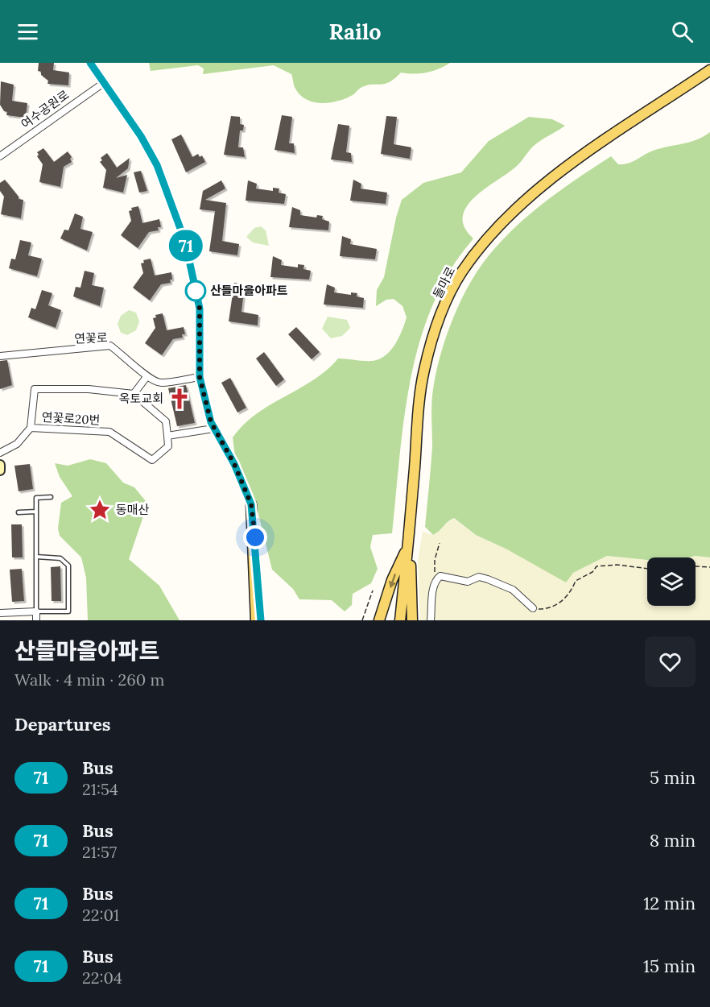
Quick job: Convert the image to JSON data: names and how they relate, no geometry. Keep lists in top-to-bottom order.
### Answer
{
  "streets": {
    "main road": ["돌마로"],
    "street": ["여수공원로", "연꽃로", "연꽃로20번"]
  },
  "places": {
    "other": ["산들마을아파트"],
    "church": ["옥토교회"],
    "place": ["동매산"]
  },
  "lines": ["bus line 71"],
  "page": {
    "header": "Railo",
    "on_map": "71",
    "heading": [
      ["산들마을아파트", "Walk · 4 min · 260 m"],
      "Departures"
    ],
    "list": [
      {
        "mark": "71",
        "name": "Bus",
        "note": "21:54",
        "value": "5 min"
      },
      {
        "mark": "71",
        "name": "Bus",
        "note": "21:57",
        "value": "8 min"
      },
      {
        "mark": "71",
        "name": "Bus",
        "note": "22:01",
        "value": "12 min"
      },
      {
        "mark": "71",
        "name": "Bus",
        "note": "22:04",
        "value": "15 min"
      }
    ]
  }
}
